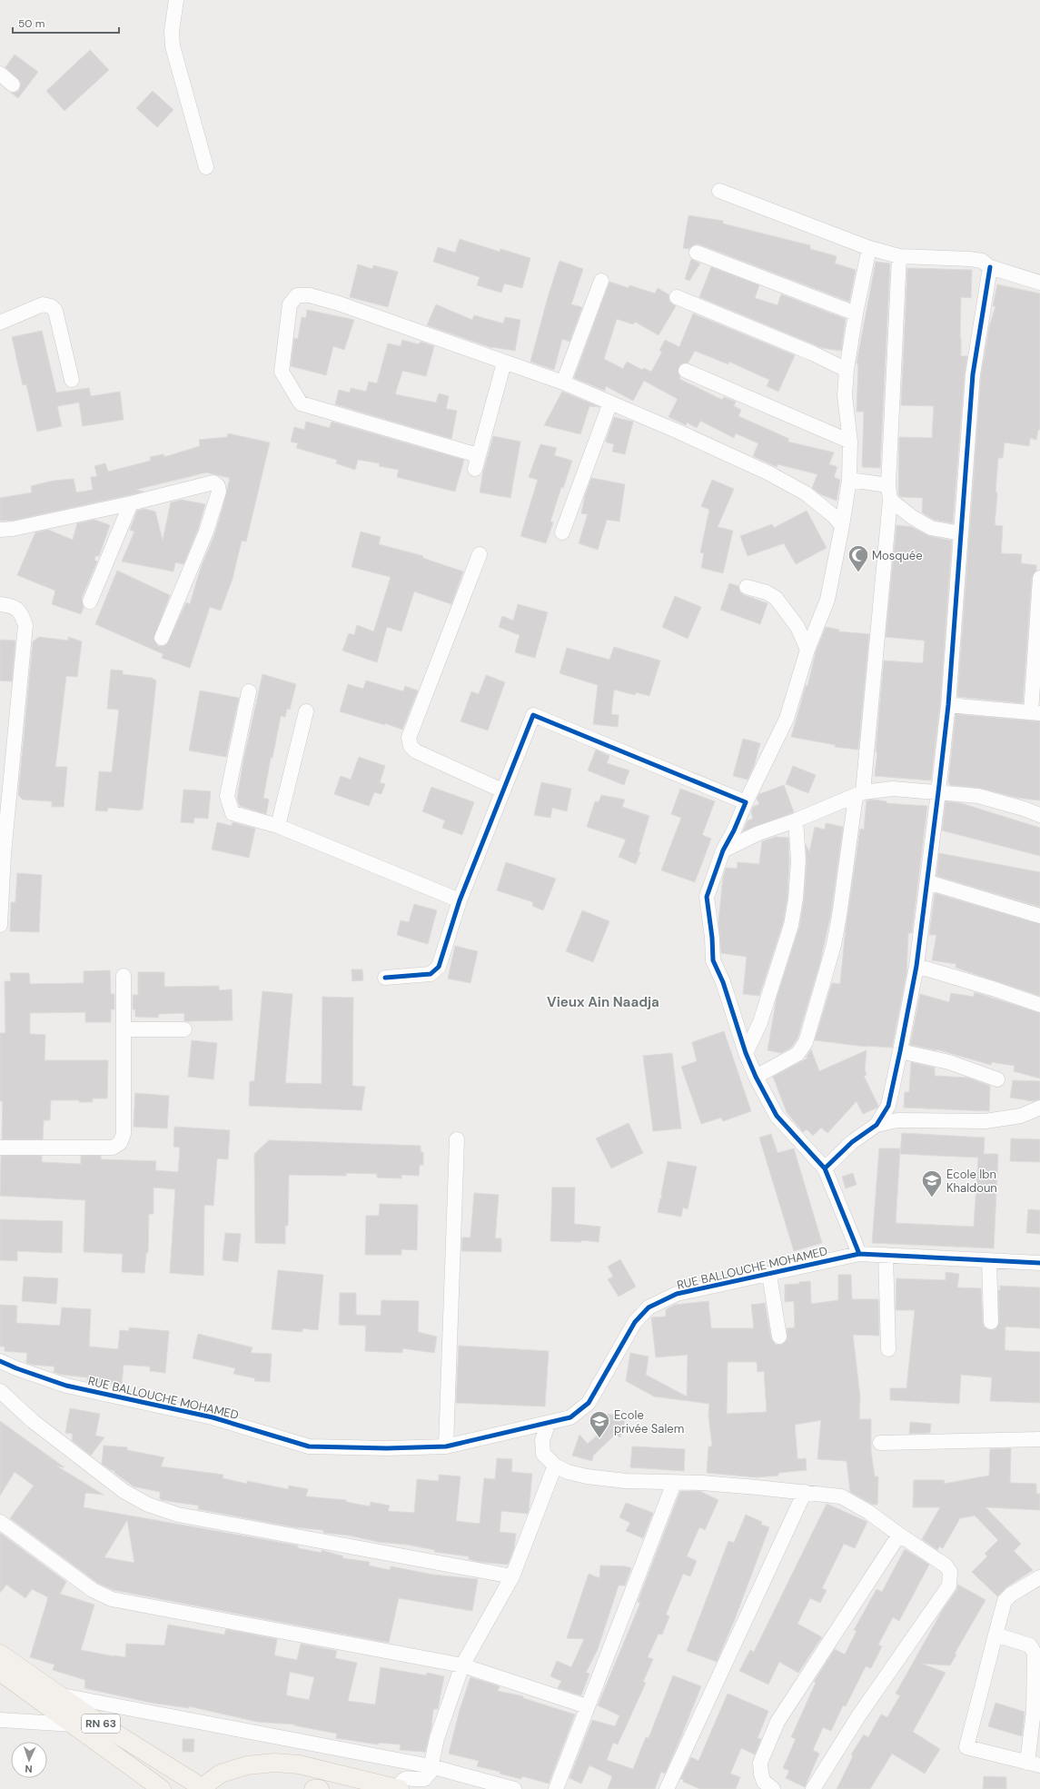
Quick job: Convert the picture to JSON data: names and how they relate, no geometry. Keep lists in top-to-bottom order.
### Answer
{
  "streets": {
    "main road": ["RN 63"],
    "street": ["RUE BALLOUCHE MOHAMED"]
  },
  "districts": ["Vieux Ain Naadja"],
  "places": {
    "mosque": ["Mosquée"],
    "school or university": ["Ecole Ibn Khaldoun", "Ecole privée Salem"]
  },
  "scale_bar": "50 m",
  "north": "bottom"
}
